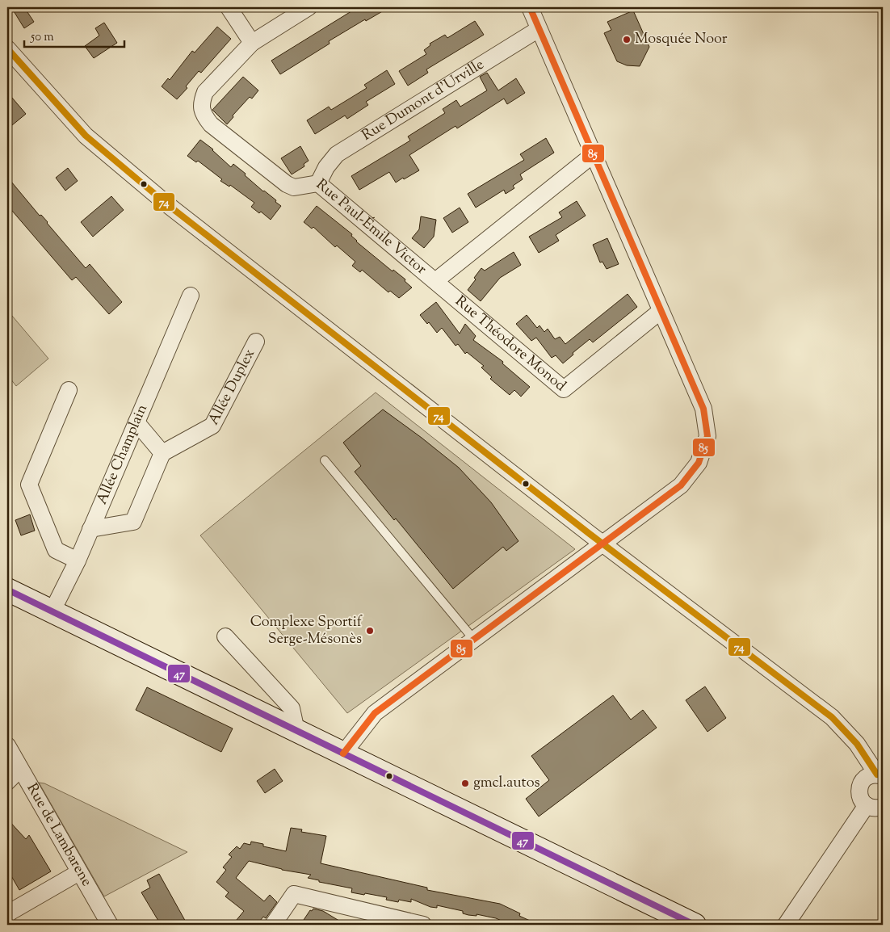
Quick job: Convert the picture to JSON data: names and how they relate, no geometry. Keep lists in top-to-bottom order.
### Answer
{
  "streets": {
    "street": [
      "Rue Dumont d'Urville",
      "Rue Paul-Émile Victor",
      "Rue Théodore Monod",
      "Allée Duplex",
      "Allée Champlain",
      "Rue de Lambarene"
    ]
  },
  "crossings": [
    ["Rue Dumont d'Urville", "Rue Paul-Émile Victor"],
    ["Rue Paul-Émile Victor", "Rue Théodore Monod"]
  ],
  "places": ["Mosquée Noor", "Complexe Sportif Serge-Mésonès", "gmcl.autos"],
  "lines": ["transit line 85", "transit line 74", "transit line 47"],
  "scale_bar": "50 m"
}
